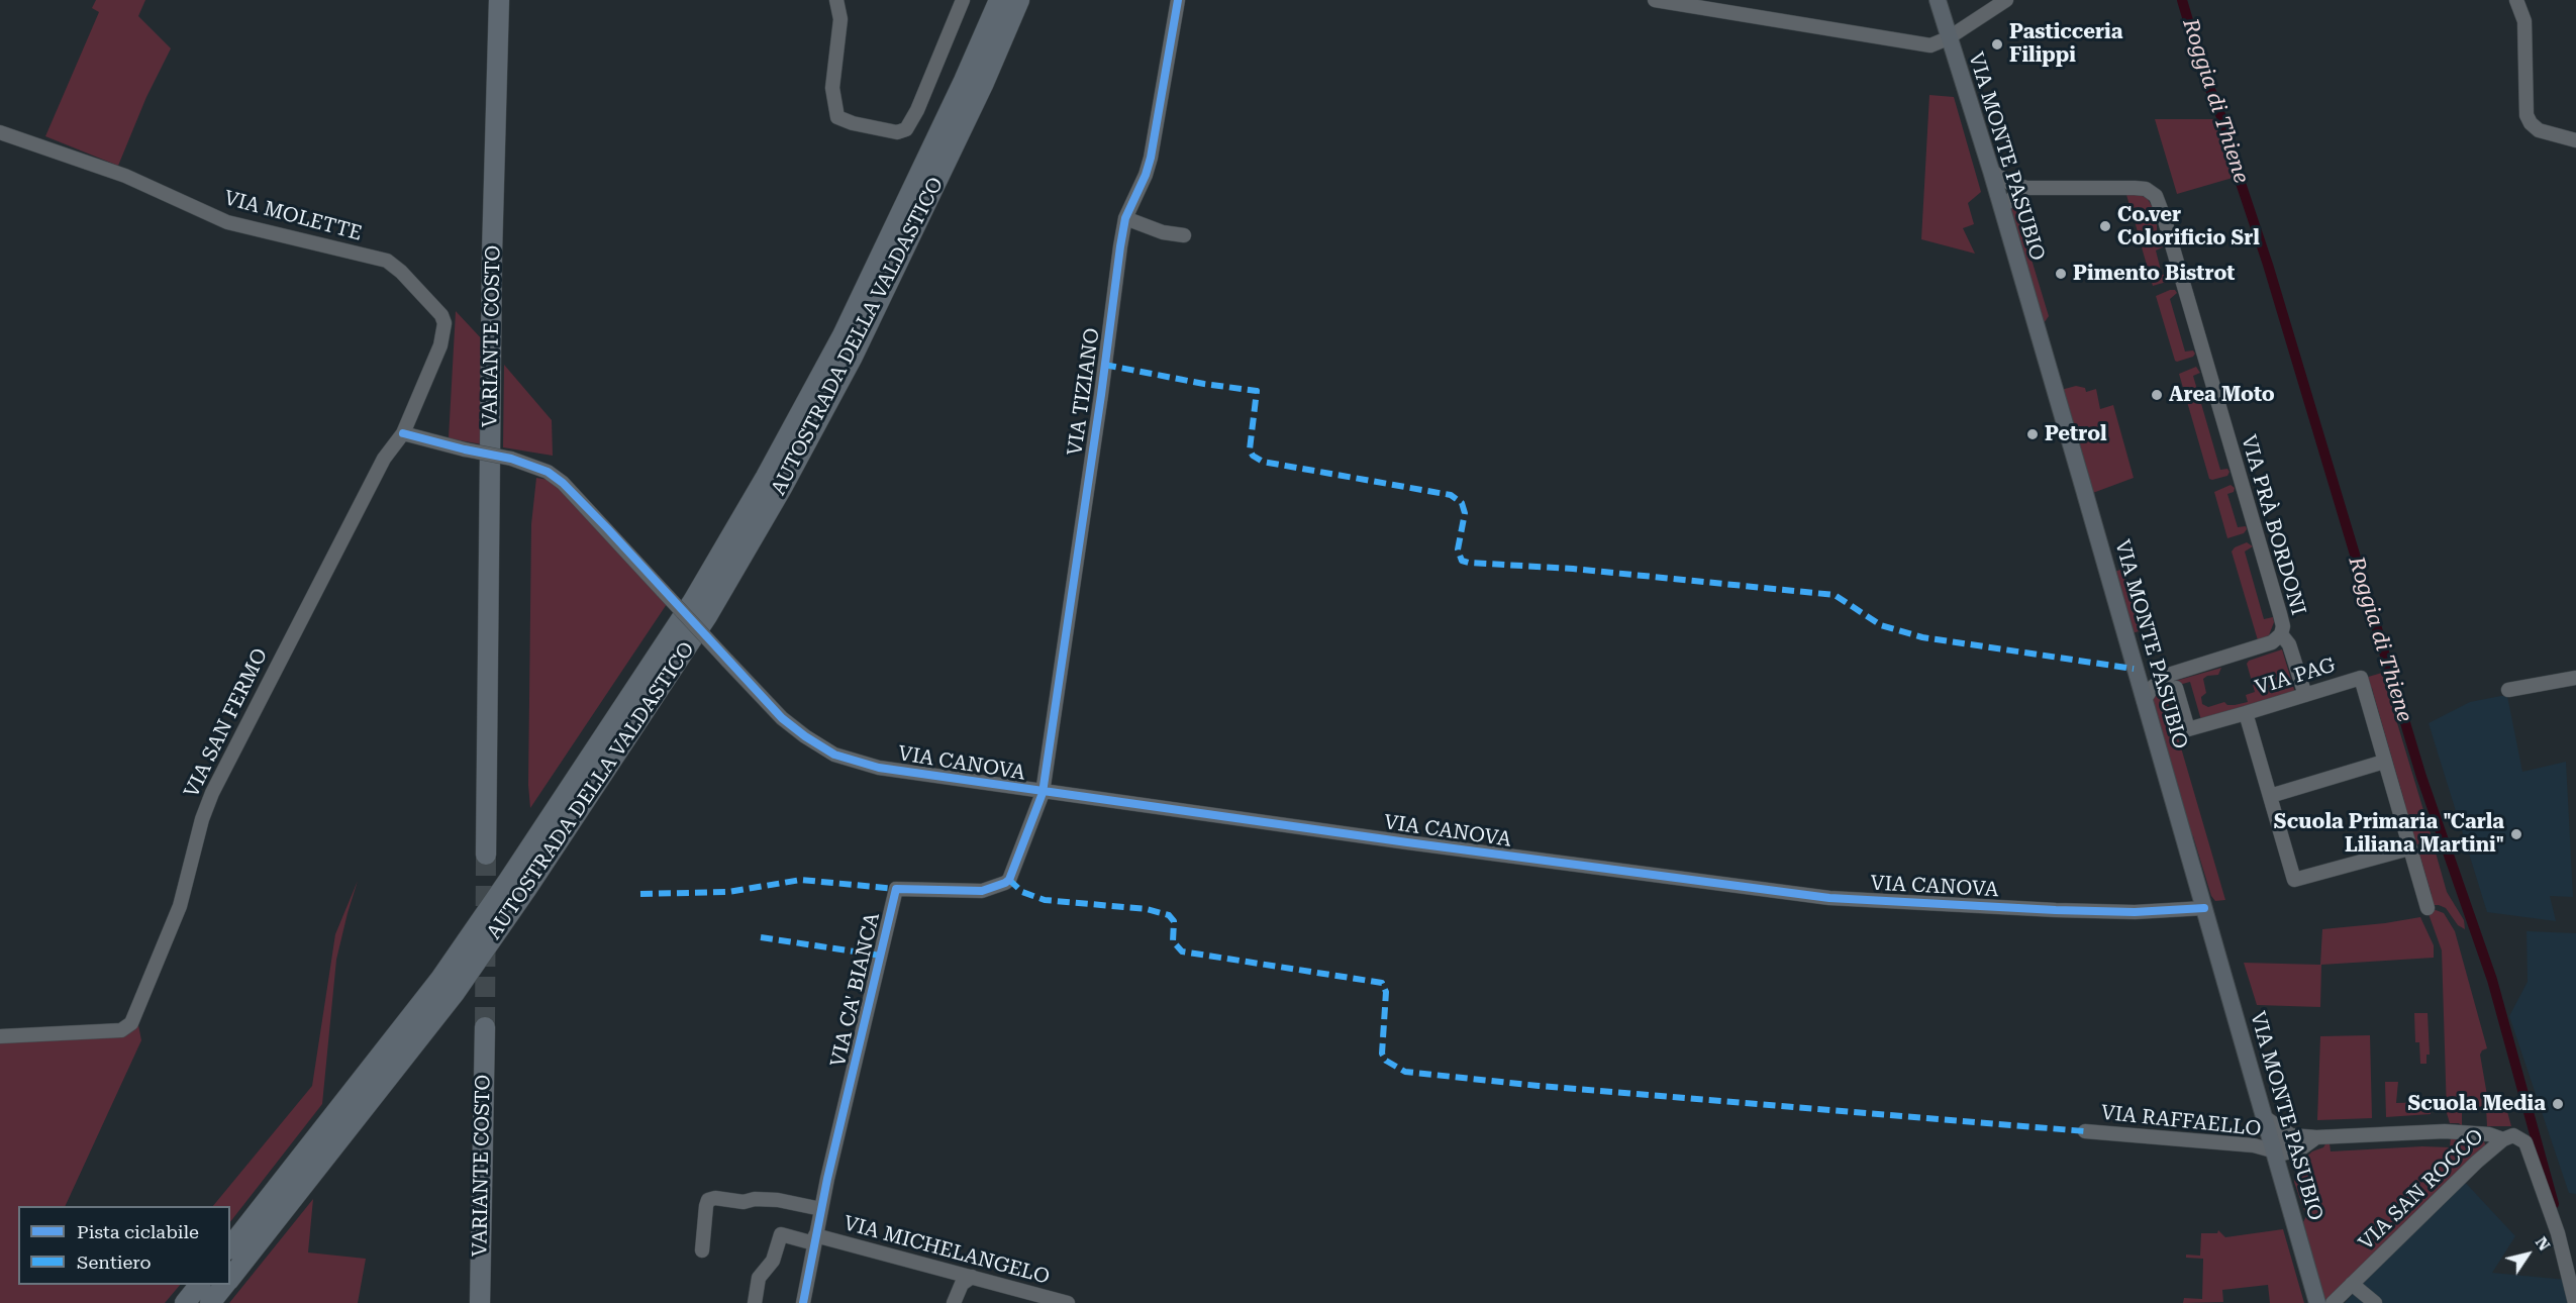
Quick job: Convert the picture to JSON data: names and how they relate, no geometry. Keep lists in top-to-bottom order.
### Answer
{
  "streets": {
    "highway": ["VARIANTE COSTO", "AUTOSTRADA DELLA VALDASTICO"],
    "main road": ["VIA MONTE PASUBIO"],
    "street": [
      "VIA MOLETTE",
      "VIA TIZIANO",
      "VIA PRÀ BORDONI",
      "VIA PAG",
      "VIA SAN FERMO",
      "VIA CANOVA",
      "VIA CA' BIANCA",
      "VIA RAFFAELLO",
      "VIA SAN ROCCO",
      "VIA MICHELANGELO"
    ]
  },
  "crossings": [
    ["VIA MONTE PASUBIO", "VIA PRÀ BORDONI"],
    ["VIA MONTE PASUBIO", "VIA CANOVA"],
    ["VIA MONTE PASUBIO", "VIA RAFFAELLO"],
    ["VIA MOLETTE", "VIA SAN FERMO"],
    ["VIA MOLETTE", "VIA CANOVA"],
    ["VIA TIZIANO", "VIA CANOVA"],
    ["VIA TIZIANO", "VIA CA' BIANCA"],
    ["VIA PRÀ BORDONI", "VIA PAG"],
    ["VIA SAN FERMO", "VIA CANOVA"],
    ["VIA CANOVA", "VIA CA' BIANCA"],
    ["VIA CA' BIANCA", "VIA MICHELANGELO"]
  ],
  "water": ["Roggia di Thiene"],
  "places": [
    "Pasticceria Filippi",
    "Co.ver Colorificio Srl",
    "Pimento Bistrot",
    "Area Moto",
    "Petrol",
    "Scuola Primaria \"Carla Liliana Martini\"",
    "Scuola Media"
  ],
  "legend": ["Pista ciclabile", "Sentiero"],
  "north": "top right"
}
